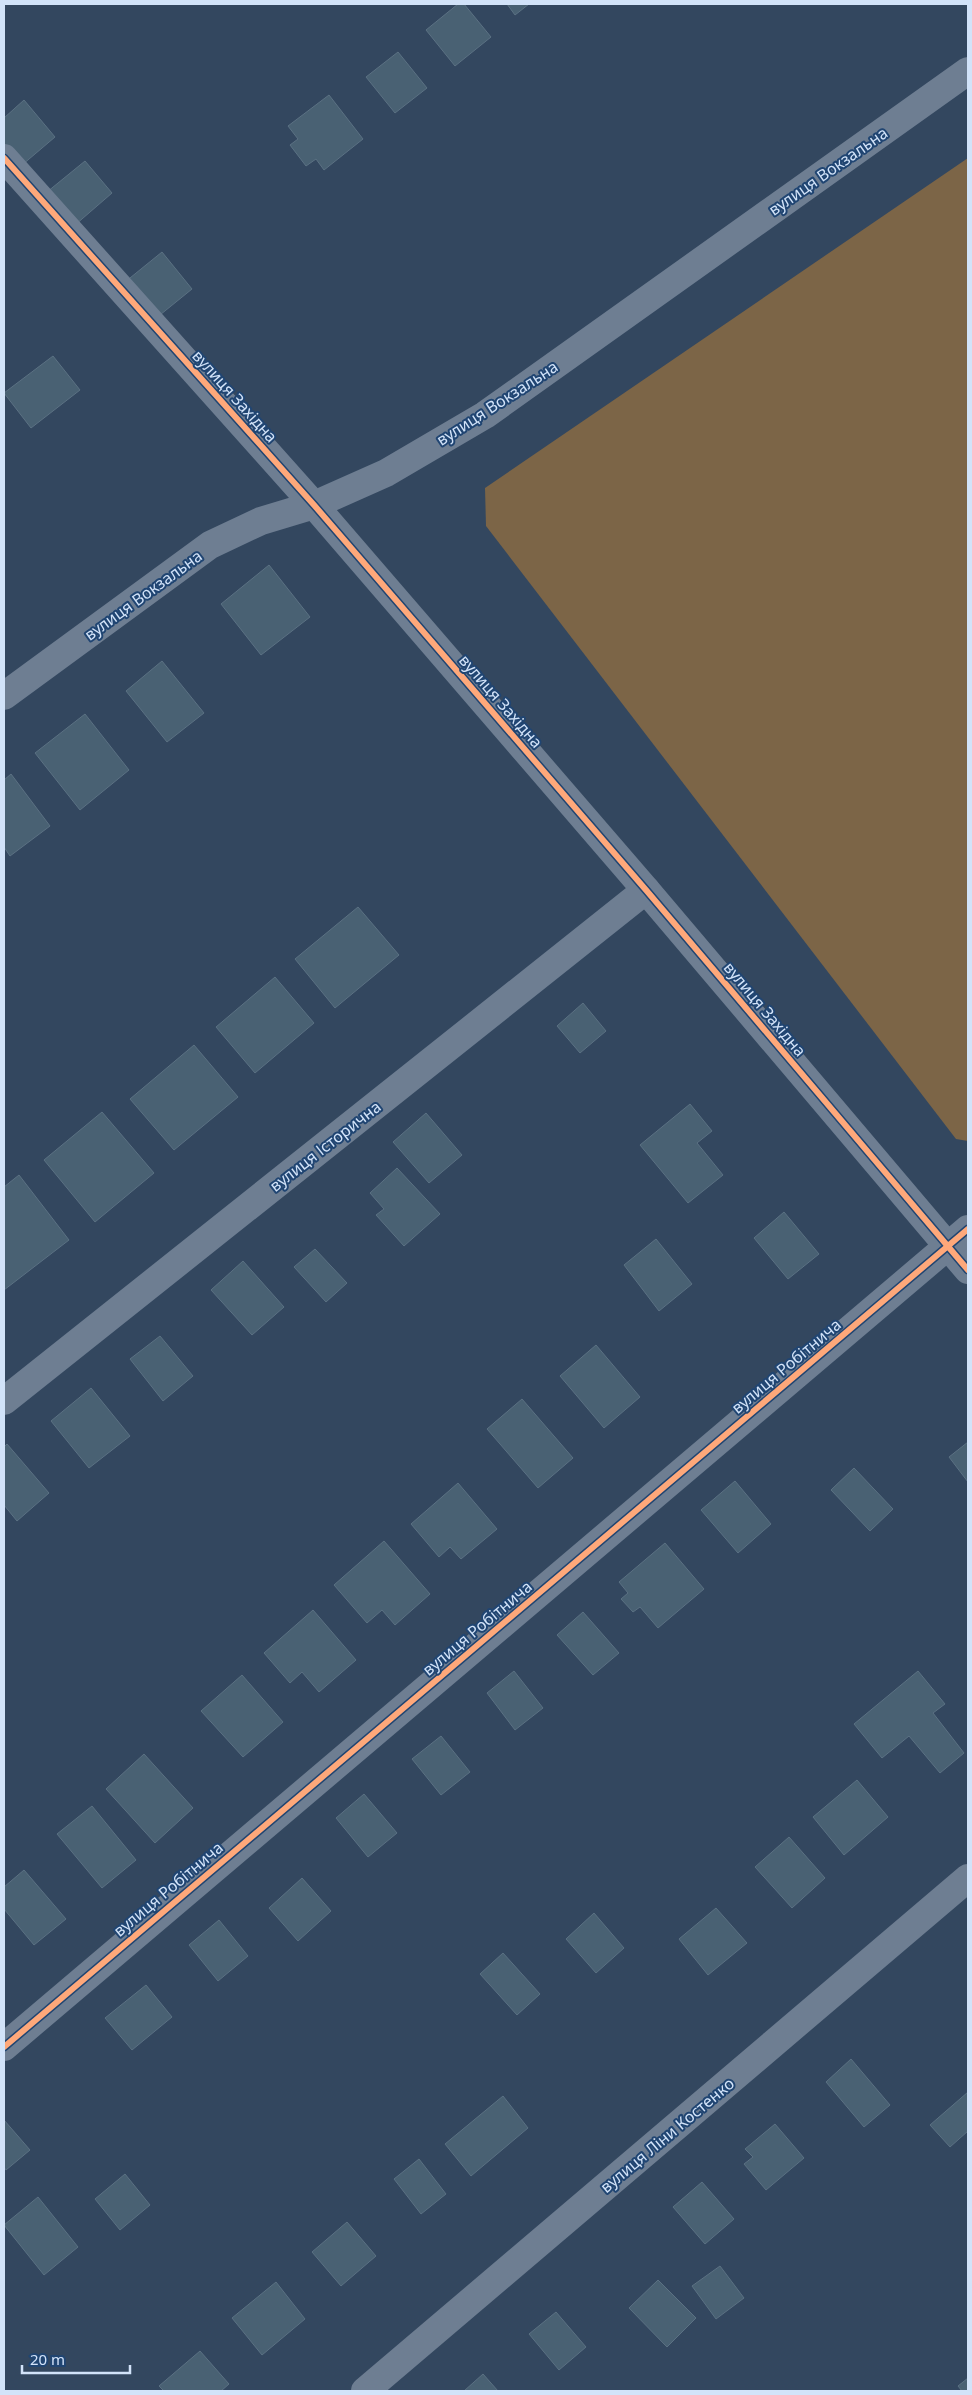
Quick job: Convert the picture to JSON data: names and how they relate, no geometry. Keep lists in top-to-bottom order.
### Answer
{
  "streets": {
    "street": [
      "вулиця Вокзальна",
      "вулиця Західна",
      "вулиця Історична",
      "вулиця Робітнича",
      "вулиця Ліни Костенко"
    ]
  },
  "crossings": [
    ["вулиця Вокзальна", "вулиця Західна"],
    ["вулиця Західна", "вулиця Історична"],
    ["вулиця Західна", "вулиця Робітнича"]
  ],
  "scale_bar": "20 m"
}
